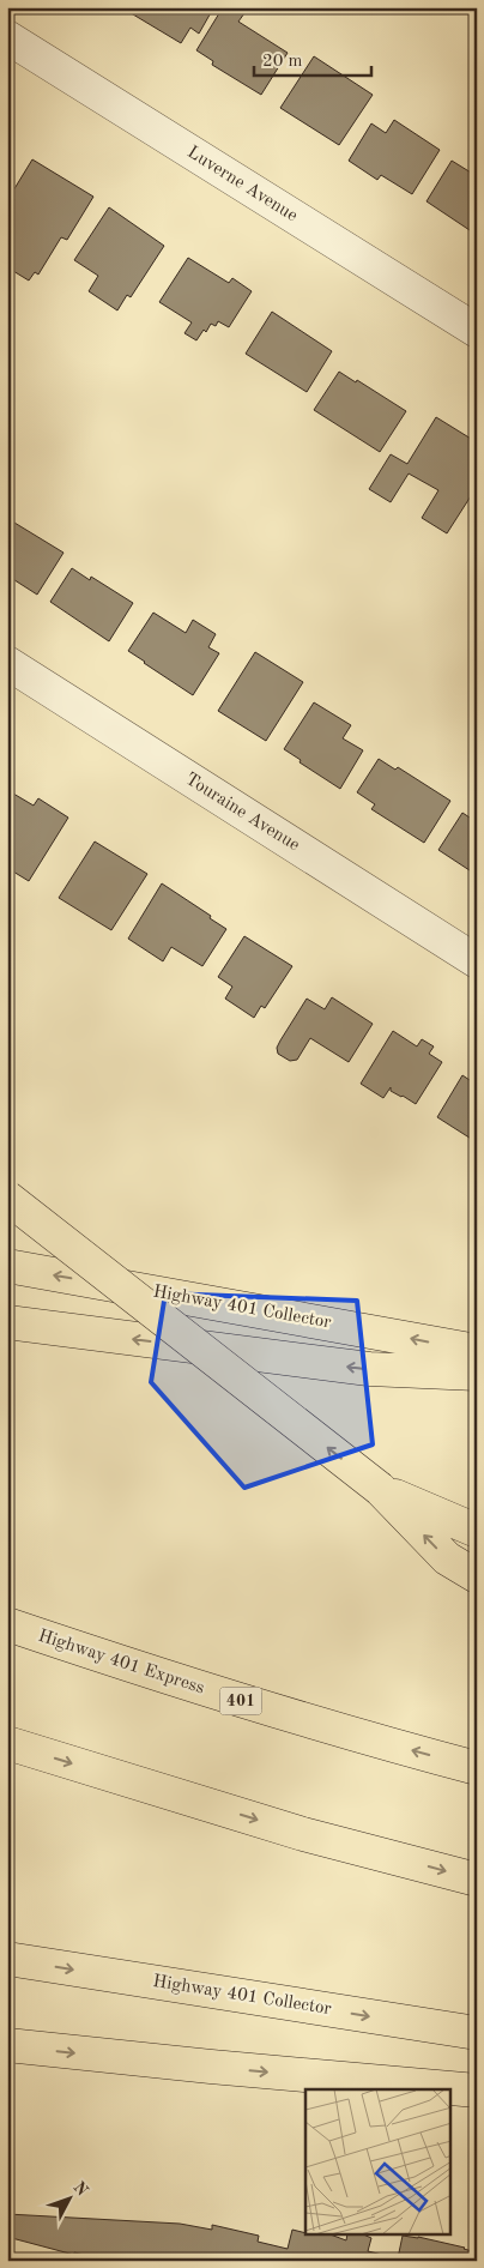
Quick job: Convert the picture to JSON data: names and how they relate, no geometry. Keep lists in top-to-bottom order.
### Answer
{
  "streets": {
    "highway": ["Highway 401 Collector", "Highway 401 Express", "401"],
    "street": ["Luverne Avenue", "Touraine Avenue"]
  },
  "scale_bar": "20 m",
  "north": "top right"
}
